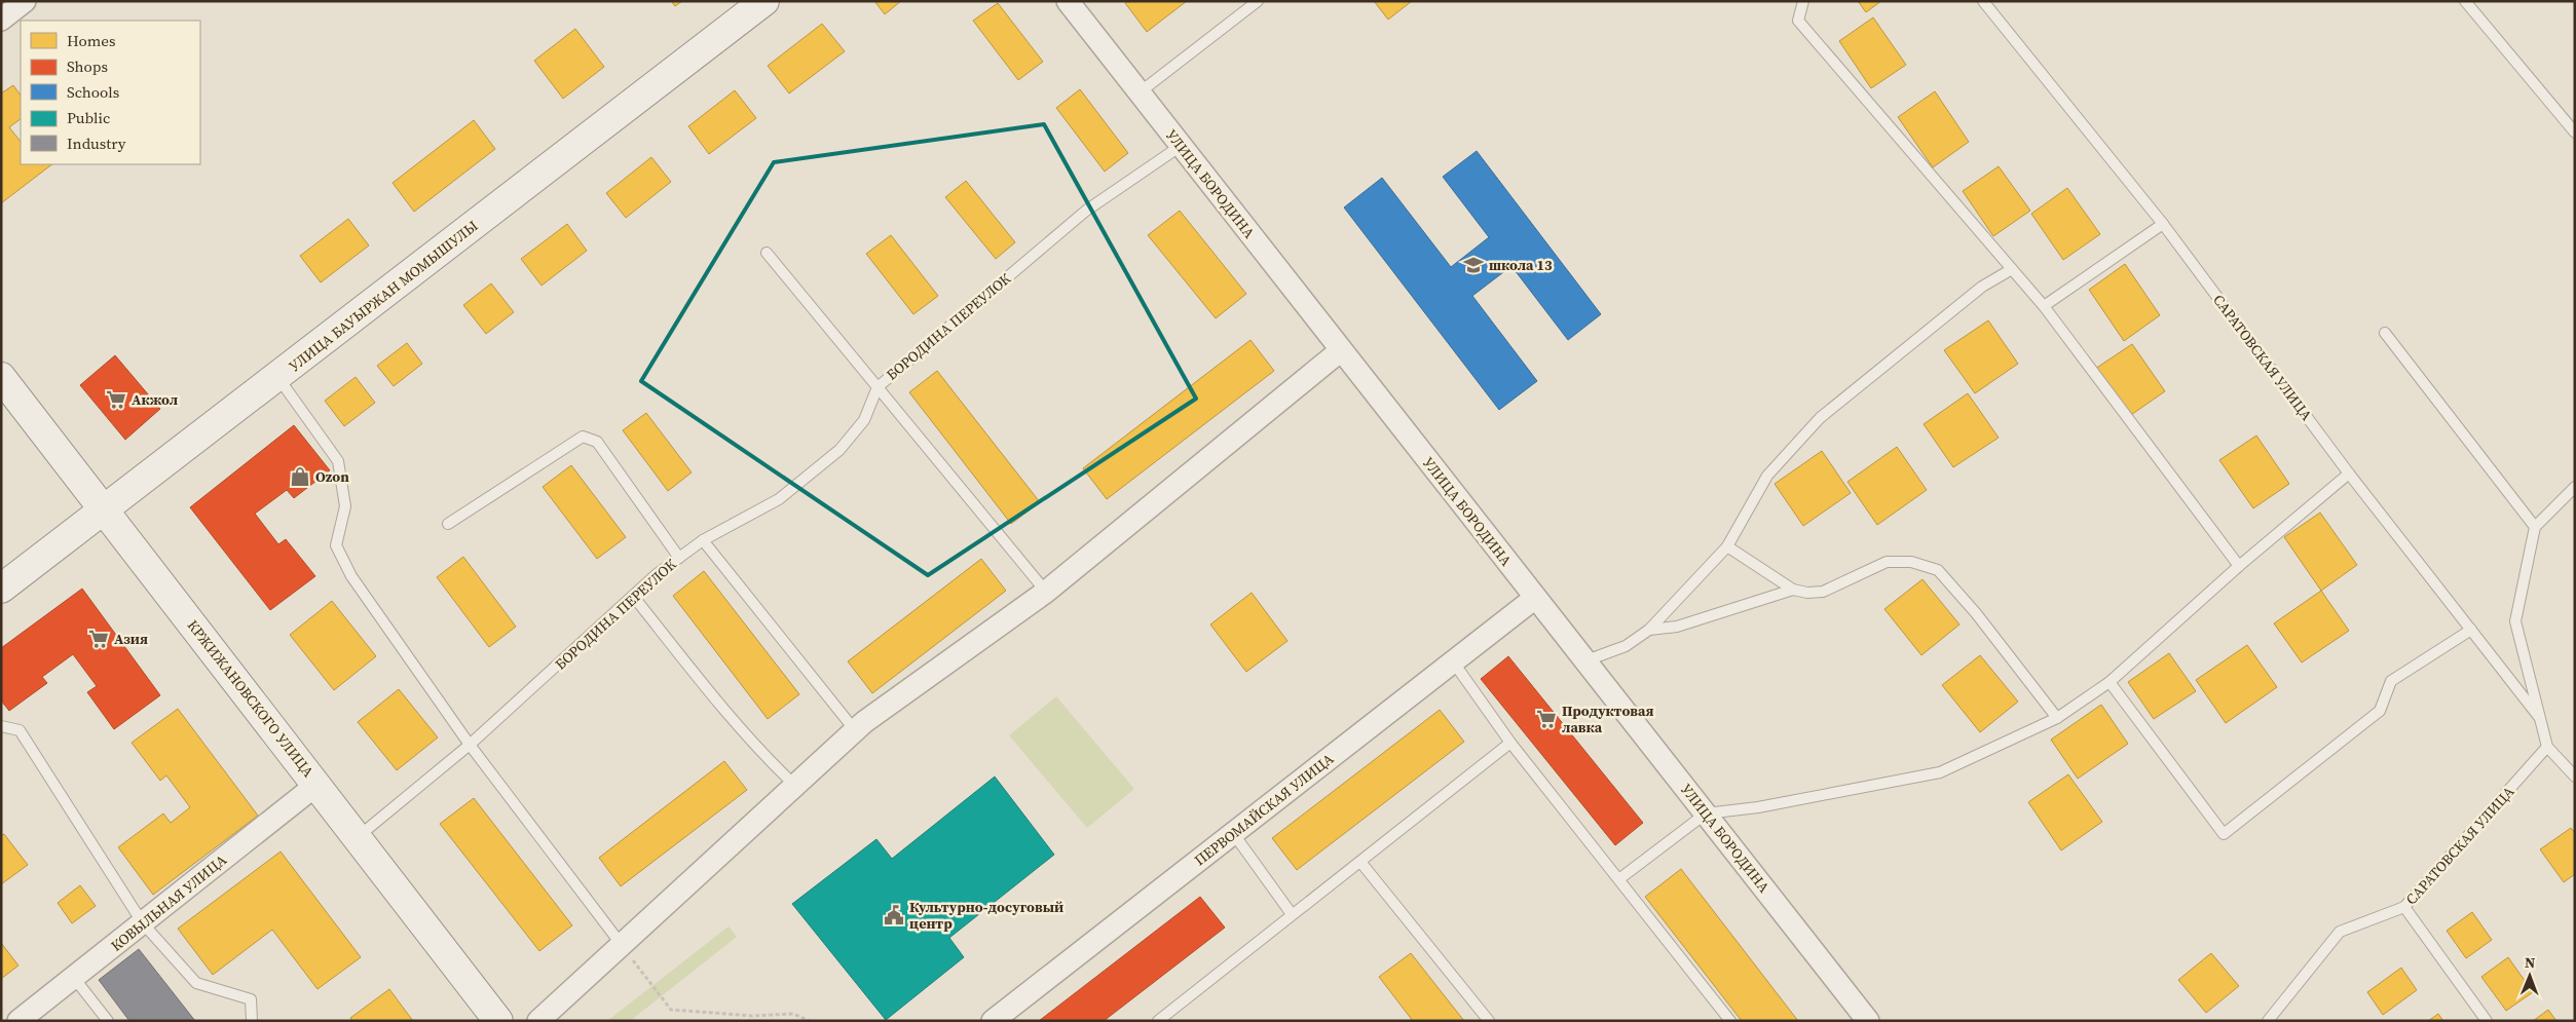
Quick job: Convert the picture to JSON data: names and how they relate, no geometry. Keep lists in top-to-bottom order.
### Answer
{
  "streets": {
    "street": [
      "УЛИЦА БОРОДИНА",
      "УЛИЦА БАУЫРЖАН МОМЫШУЛЫ",
      "КРЖИЖАНОВСКОГО УЛИЦА",
      "ПЕРВОМАЙСКАЯ УЛИЦА",
      "КОВЫЛЬНАЯ УЛИЦА"
    ],
    "lane": ["БОРОДИНА ПЕРЕУЛОК", "САРАТОВСКАЯ УЛИЦА"]
  },
  "crossings": [
    ["УЛИЦА БОРОДИНА", "БОРОДИНА ПЕРЕУЛОК"],
    ["УЛИЦА БОРОДИНА", "ПЕРВОМАЙСКАЯ УЛИЦА"],
    ["УЛИЦА БАУЫРЖАН МОМЫШУЛЫ", "КРЖИЖАНОВСКОГО УЛИЦА"],
    ["БОРОДИНА ПЕРЕУЛОК", "КРЖИЖАНОВСКОГО УЛИЦА"],
    ["КРЖИЖАНОВСКОГО УЛИЦА", "КОВЫЛЬНАЯ УЛИЦА"]
  ],
  "places": {
    "school or university": ["школа 13"],
    "supermarket": ["Акжол", "Азия", "Продуктовая лавка"],
    "shop": ["Ozon"],
    "public building": ["Культурно-досуговый центр"]
  },
  "legend": [
    "Homes",
    "Shops",
    "Schools",
    "Public",
    "Industry"
  ],
  "north": "top"
}
